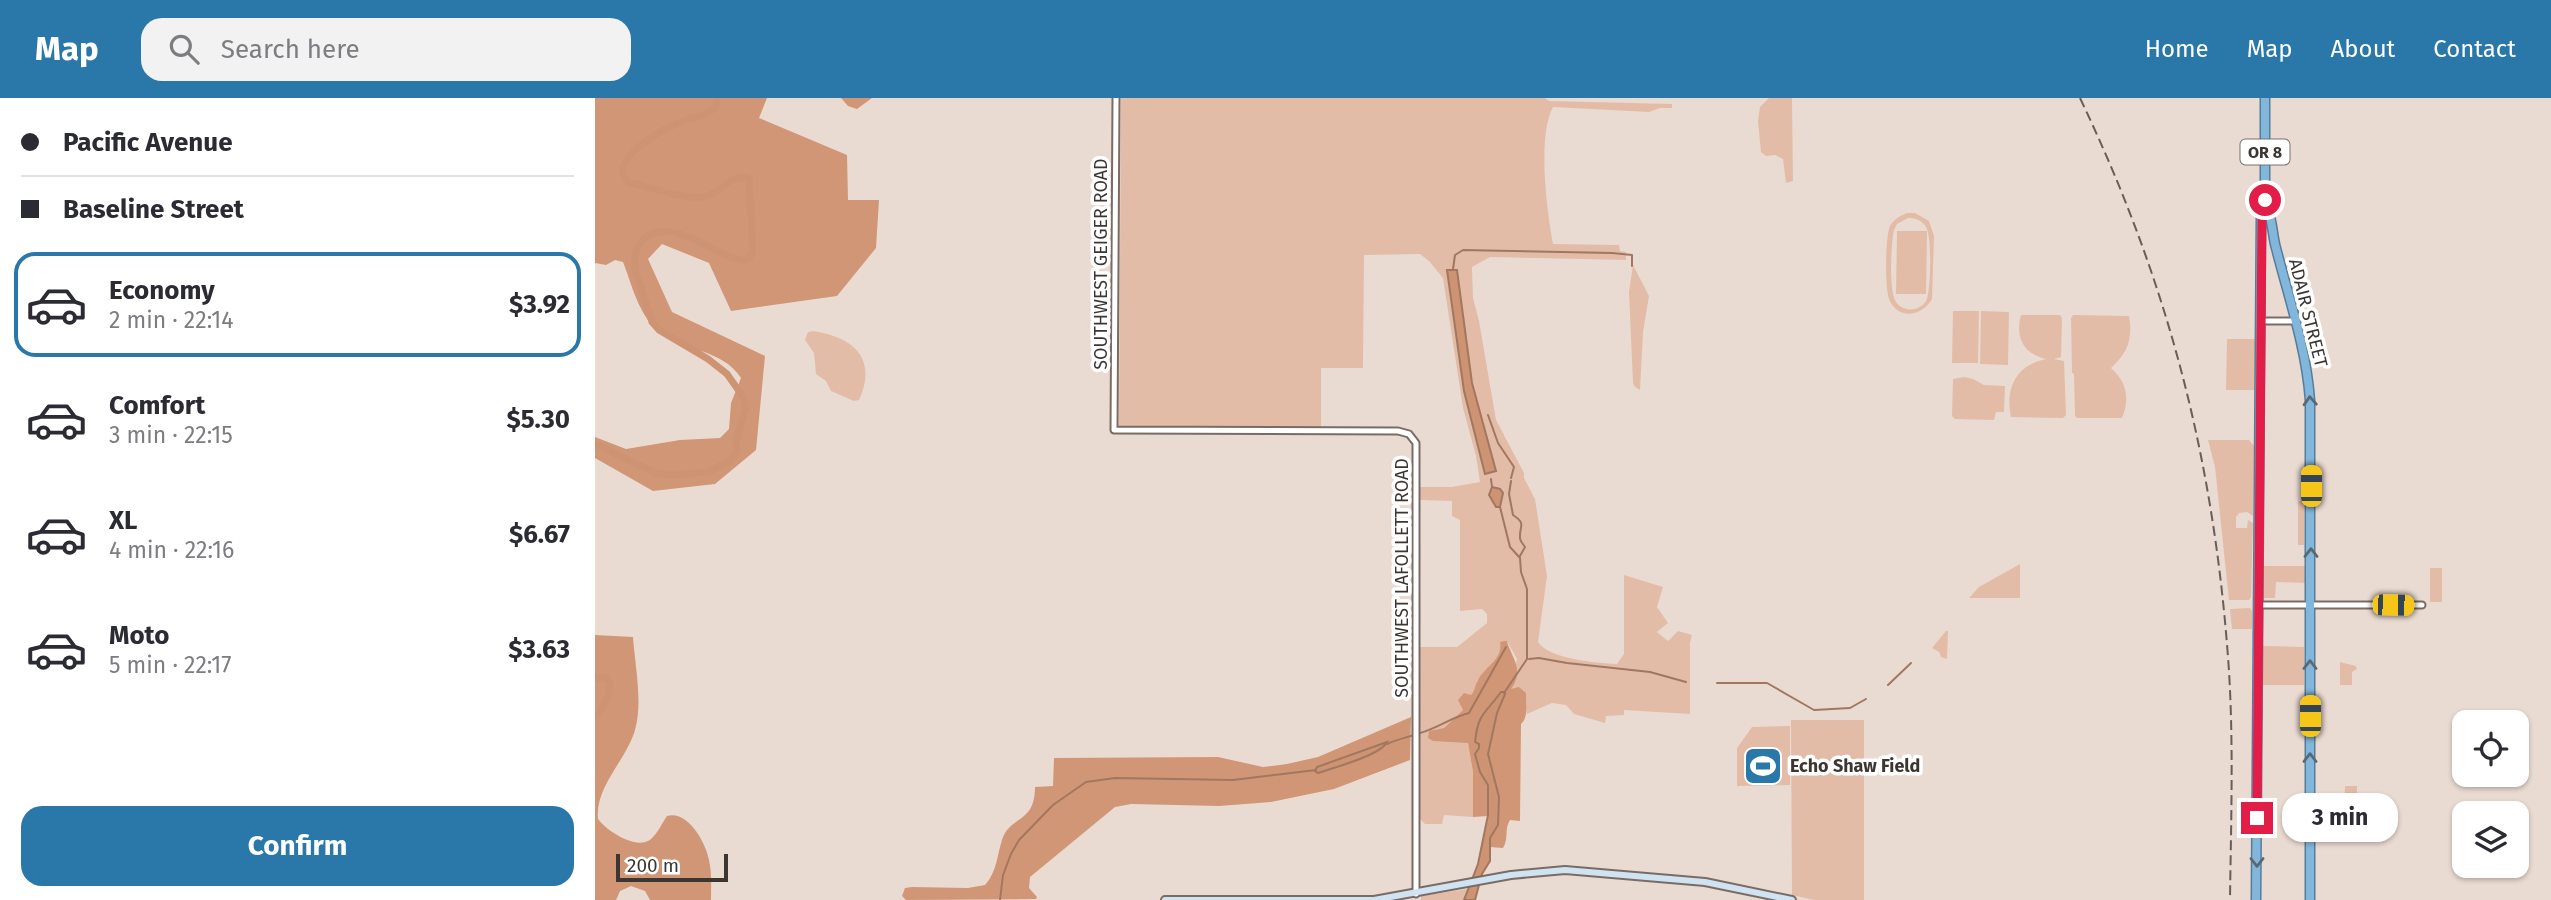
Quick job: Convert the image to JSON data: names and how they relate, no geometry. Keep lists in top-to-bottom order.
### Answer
{
  "streets": {
    "highway": ["OR 8", "ADAIR STREET"],
    "street": ["SOUTHWEST GEIGER ROAD", "SOUTHWEST LAFOLLETT ROAD"]
  },
  "crossings": [
    ["OR 8", "ADAIR STREET"],
    ["SOUTHWEST GEIGER ROAD", "SOUTHWEST LAFOLLETT ROAD"]
  ],
  "places": {
    "sports": ["Echo Shaw Field"]
  },
  "scale_bar": "200 m",
  "page": {
    "header": "Map",
    "search": "Search here",
    "nav": [
      "Home",
      "Map",
      "About",
      "Contact"
    ],
    "banner": ["Pacific Avenue", "Baseline Street"],
    "list": [
      {
        "name": "Economy",
        "note": "2 min · 22:14",
        "value": "$3.92"
      },
      {
        "name": "Comfort",
        "note": "3 min · 22:15",
        "value": "$5.30"
      },
      {
        "name": "XL",
        "note": "4 min · 22:16",
        "value": "$6.67"
      },
      {
        "name": "Moto",
        "note": "5 min · 22:17",
        "value": "$3.63"
      }
    ],
    "buttons": "Confirm",
    "bubble": "3 min",
    "scale": "200 m"
  }
}
